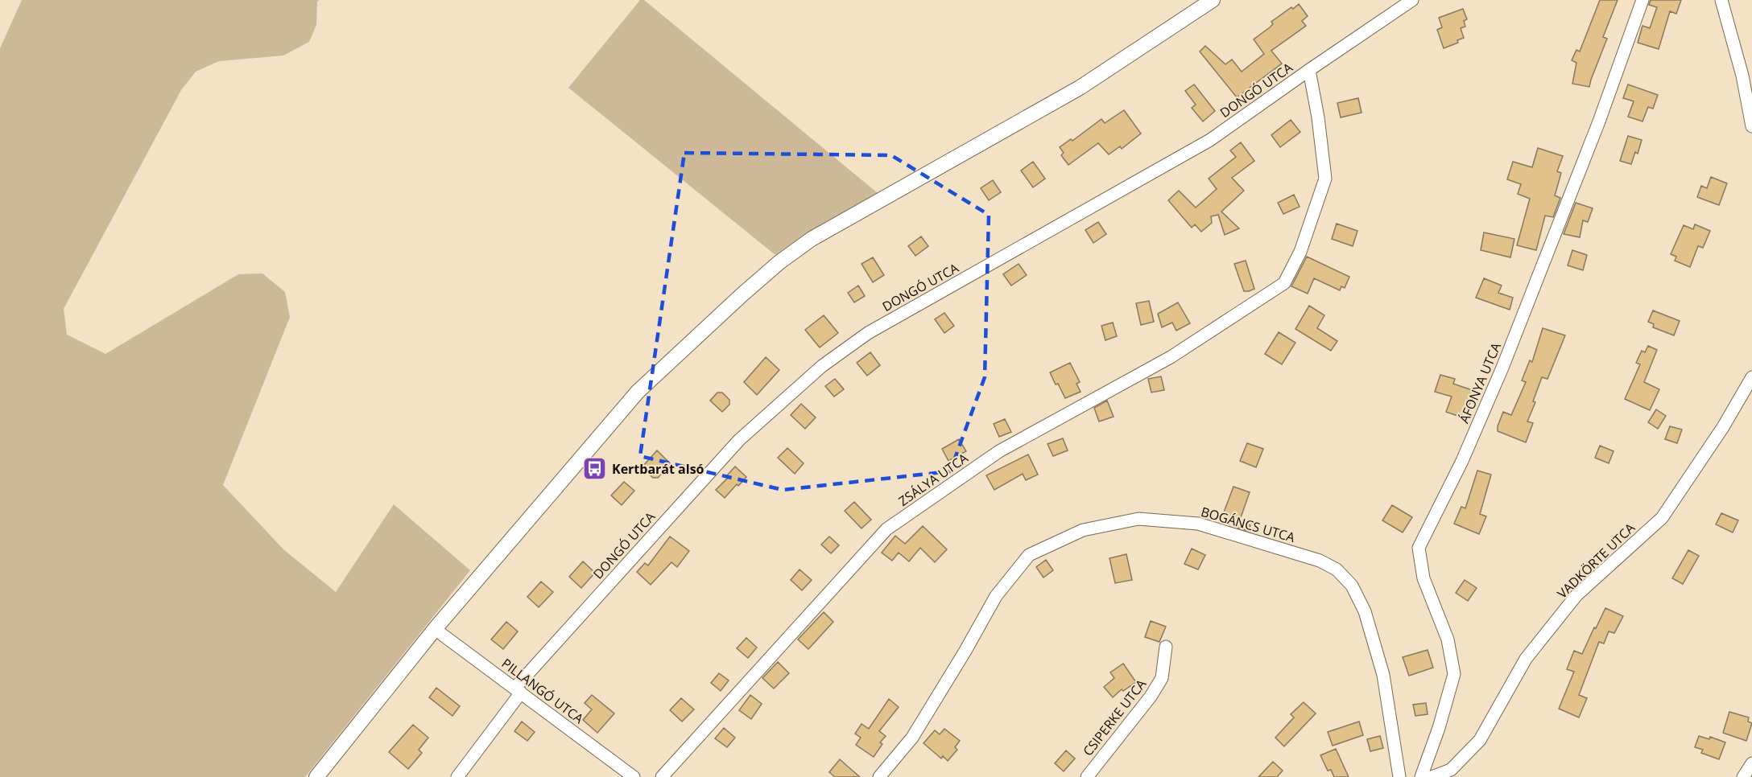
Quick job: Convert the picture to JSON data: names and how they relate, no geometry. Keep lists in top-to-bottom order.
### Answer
{
  "streets": {
    "street": [
      "DONGÓ UTCA",
      "ÁFONYA UTCA",
      "ZSÁLYA UTCA",
      "BOGÁNCS UTCA",
      "VADKÖRTE UTCA",
      "PILLANGÓ UTCA",
      "CSIPERKE UTCA"
    ]
  },
  "crossings": [
    ["DONGÓ UTCA", "ZSÁLYA UTCA"],
    ["DONGÓ UTCA", "PILLANGÓ UTCA"]
  ],
  "places": {
    "bus stop": ["Kertbarát alsó"]
  }
}
